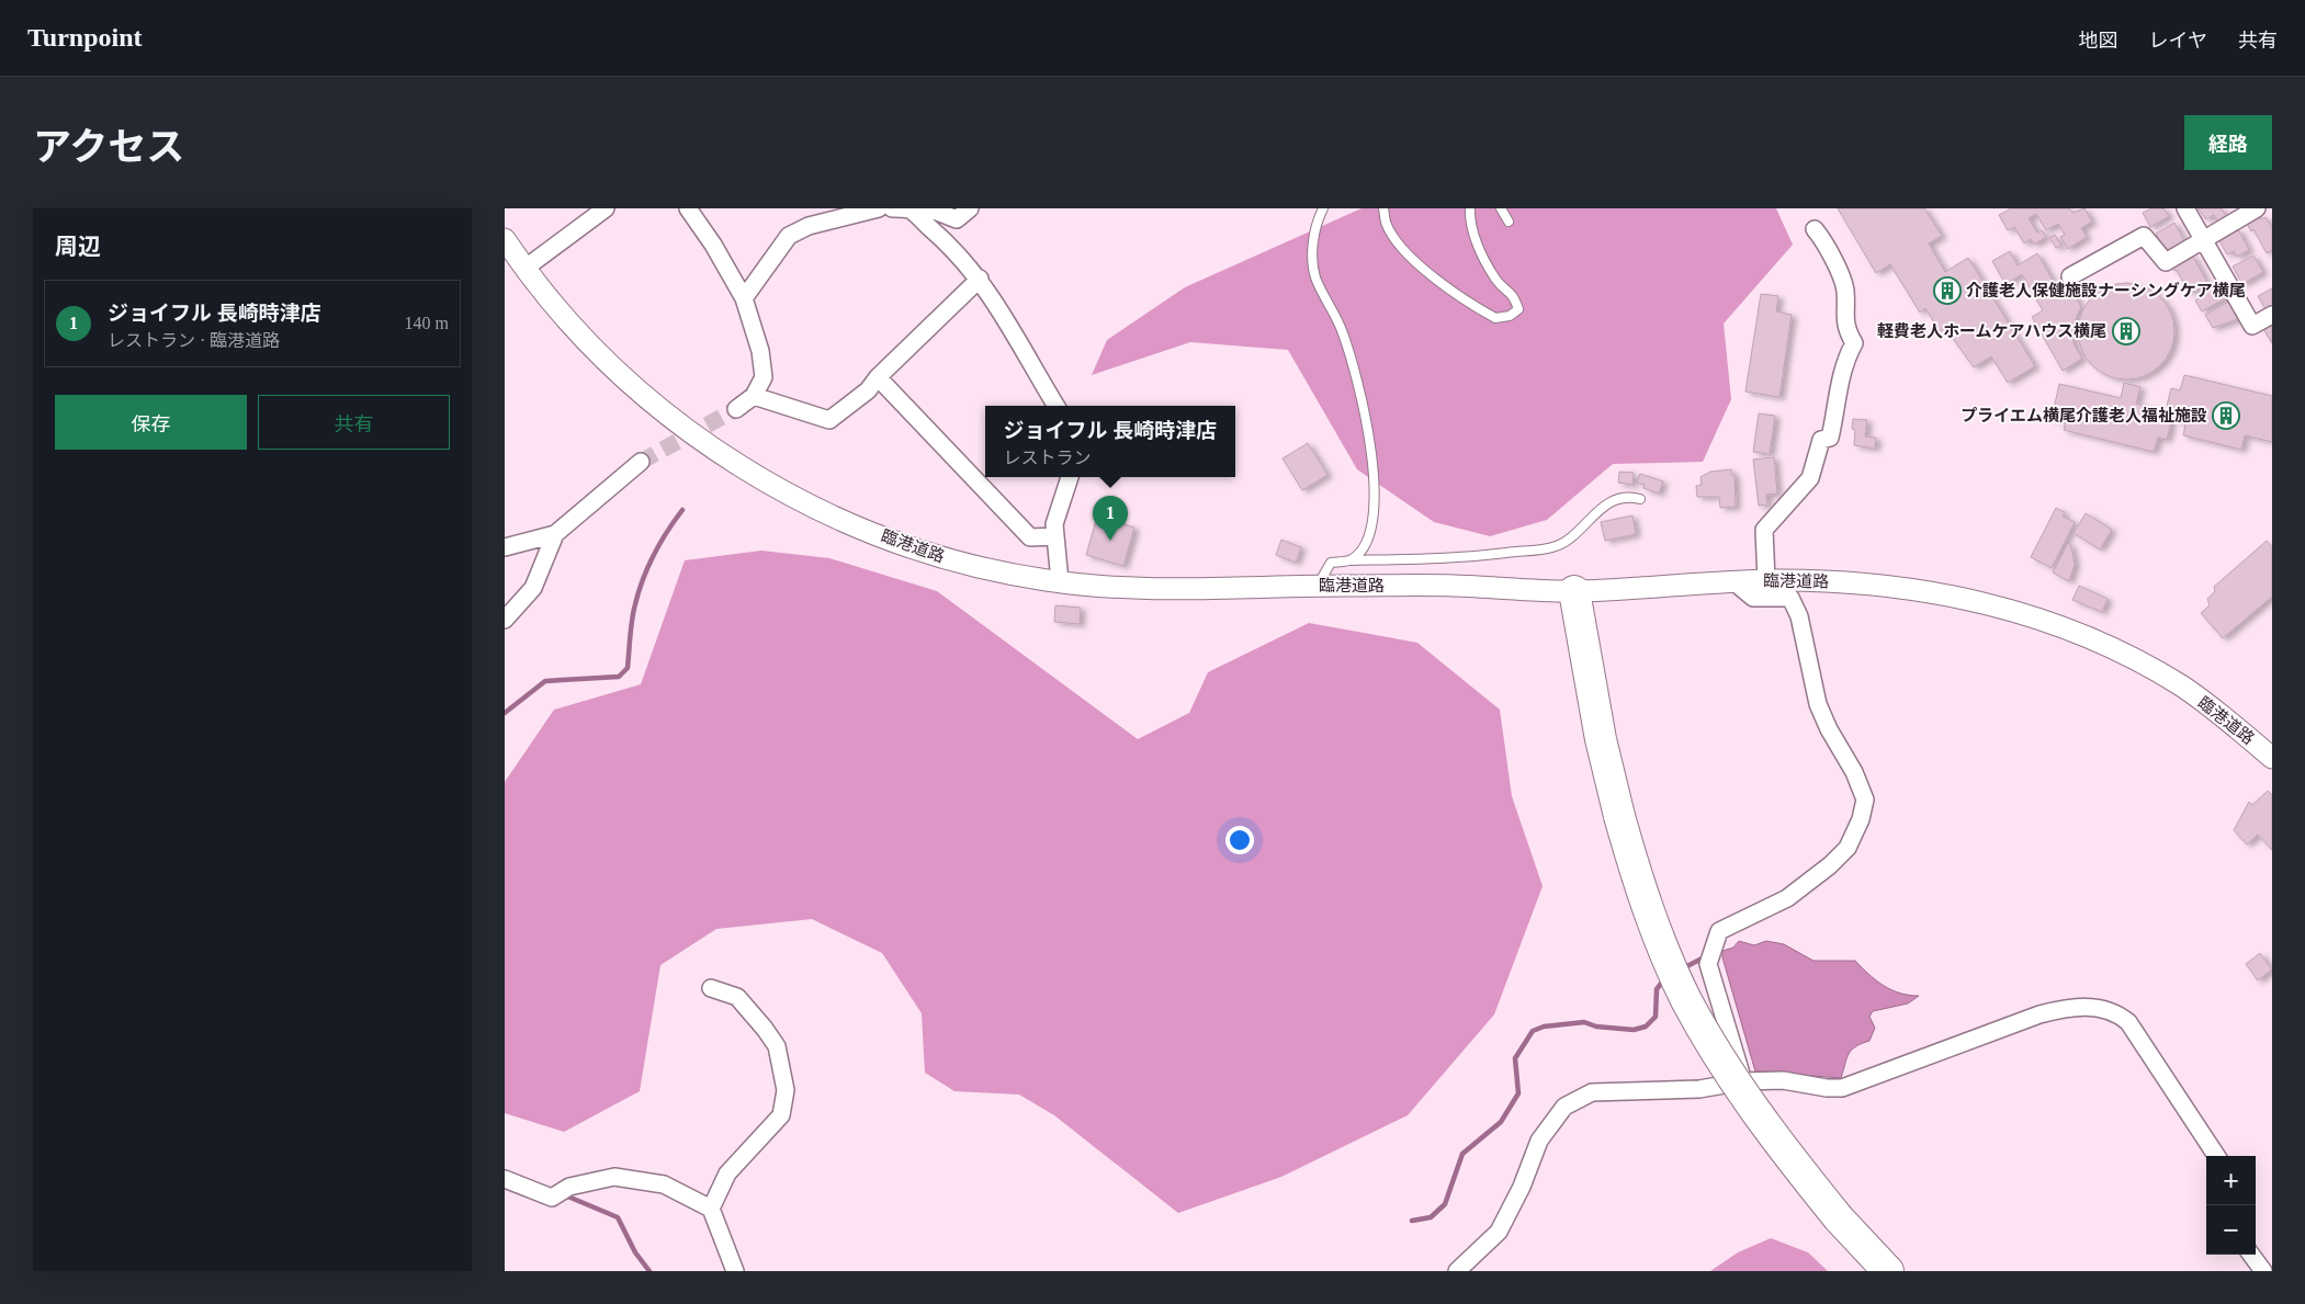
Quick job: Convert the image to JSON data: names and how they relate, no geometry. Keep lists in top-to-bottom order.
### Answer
{
  "streets": {
    "street": ["臨港道路"]
  },
  "places": {
    "building": ["介護老人保健施設ナーシングケア横尾", "軽費老人ホームケアハウス横尾", "プライエム横尾介護老人福祉施設"]
  },
  "page": {
    "header": "Turnpoint",
    "nav": ["地図", "レイヤ", "共有"],
    "title": "アクセス",
    "buttons": [
      "経路",
      ["保存", "共有"]
    ],
    "heading": "周辺",
    "list": [
      {
        "mark": "1",
        "name": "ジョイフル 長崎時津店",
        "note": "レストラン · 臨港道路",
        "value": "140 m"
      }
    ],
    "popup": ["ジョイフル 長崎時津店", "レストラン"],
    "pins": "1",
    "map_buttons": ["+", "−"]
  }
}
